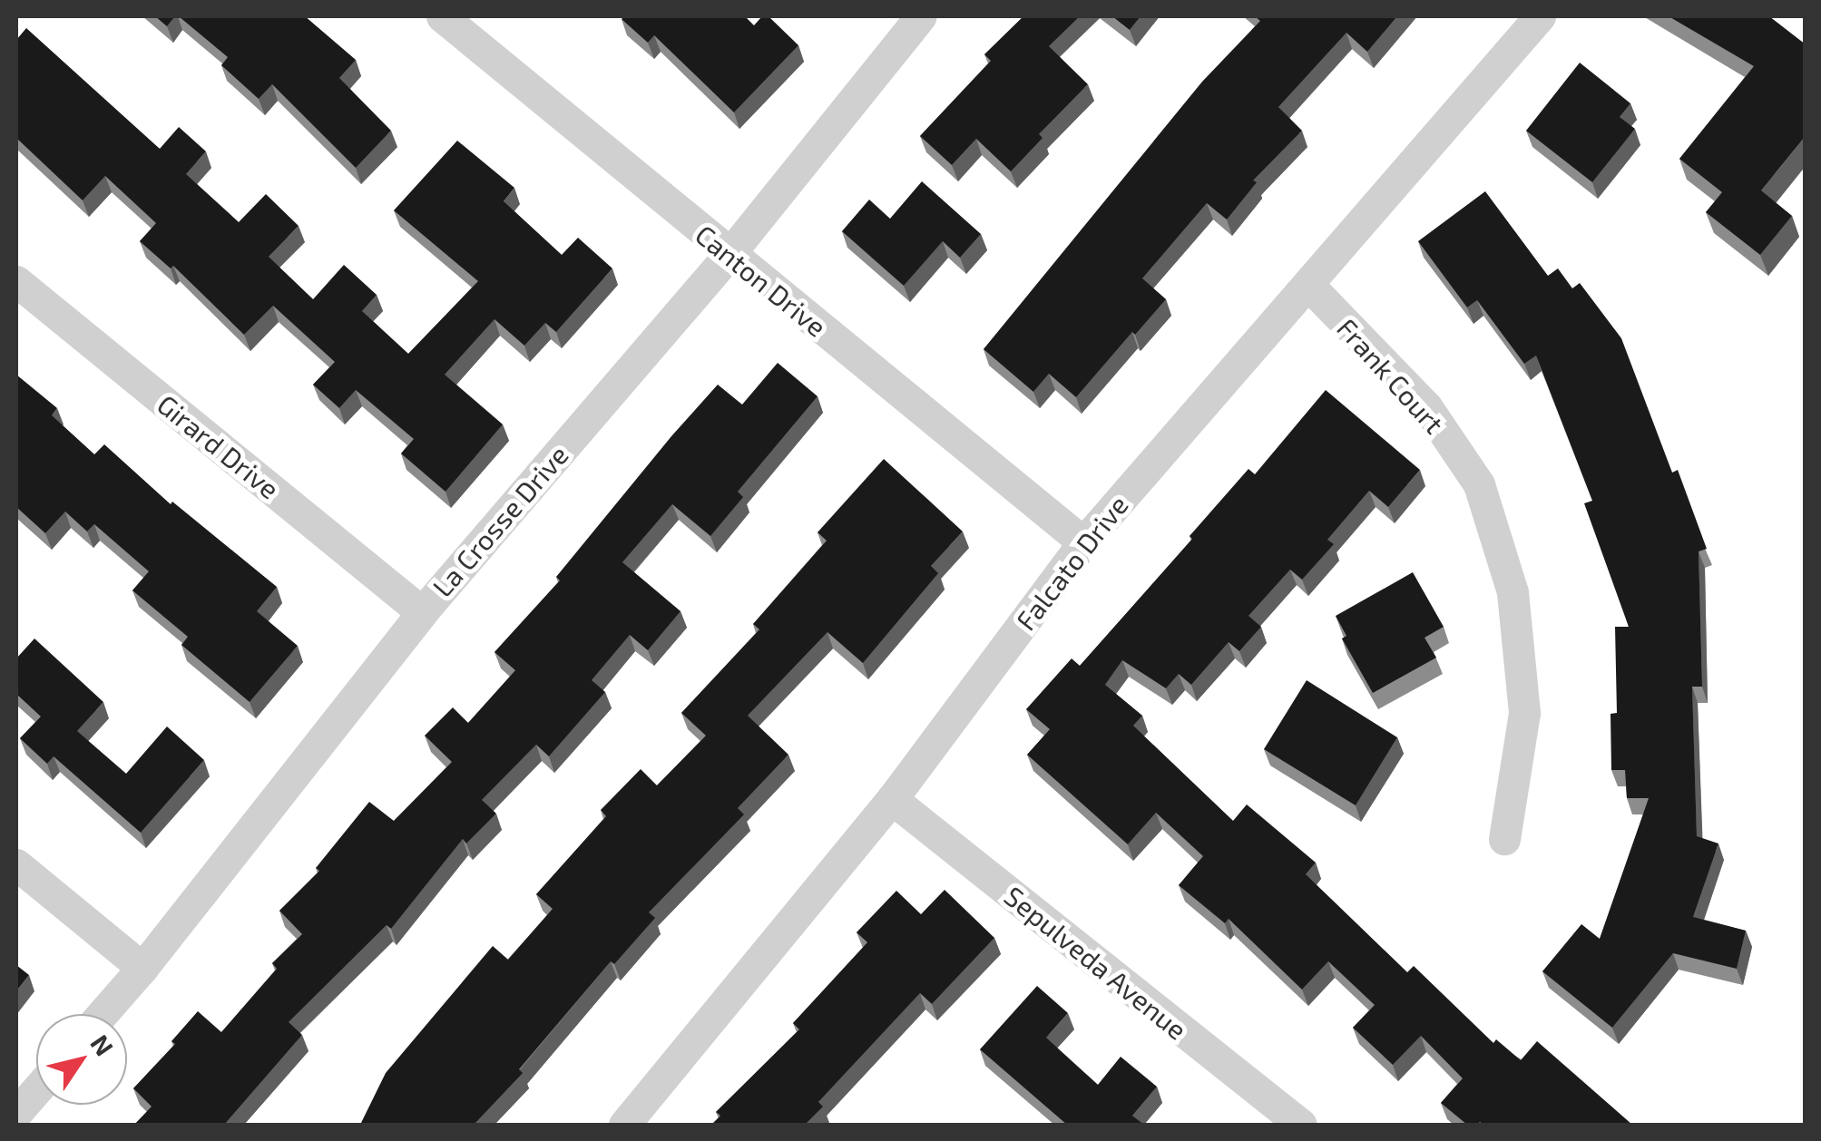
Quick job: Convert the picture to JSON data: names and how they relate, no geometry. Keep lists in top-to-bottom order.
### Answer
{
  "streets": {
    "street": [
      "Canton Drive",
      "Frank Court",
      "Girard Drive",
      "La Crosse Drive",
      "Falcato Drive",
      "Sepulveda Avenue"
    ]
  },
  "crossings": [
    ["Canton Drive", "La Crosse Drive"],
    ["Canton Drive", "Falcato Drive"],
    ["Frank Court", "Falcato Drive"],
    ["Girard Drive", "La Crosse Drive"],
    ["Falcato Drive", "Sepulveda Avenue"]
  ],
  "north": "top right"
}
